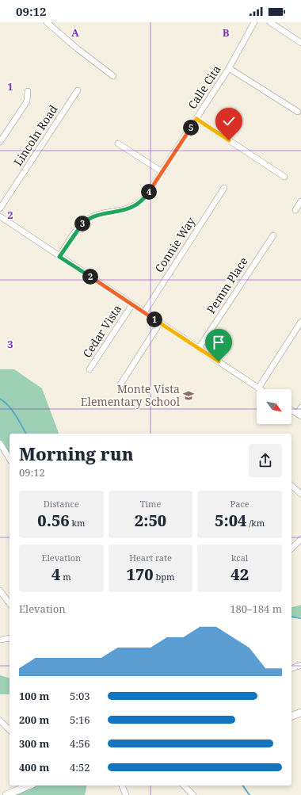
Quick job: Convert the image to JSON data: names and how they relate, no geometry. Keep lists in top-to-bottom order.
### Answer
{
  "streets": {
    "street": [
      "Calle Cita",
      "Lincoln Road",
      "Connie Way",
      "Pemm Place",
      "Cedar Vista"
    ]
  },
  "places": {
    "school or university": ["Monte Vista Elementary School"]
  },
  "north": "bottom right",
  "page": {
    "status": "09:12",
    "pins": [
      "5",
      "4",
      "3",
      "2",
      "1"
    ],
    "heading": ["Morning run", "09:12"],
    "stats": [
      ["Distance", "0.56 km"],
      ["Time", "2:50"],
      ["Pace", "5:04 /km"],
      ["Elevation", "4 m"],
      ["Heart rate", "170 bpm"],
      ["kcal", "42"]
    ],
    "chart": ["Elevation", "180–184 m"],
    "list": [
      {
        "name": "100 m",
        "note": "5:03"
      },
      {
        "name": "200 m",
        "note": "5:16"
      },
      {
        "name": "300 m",
        "note": "4:56"
      },
      {
        "name": "400 m",
        "note": "4:52"
      }
    ]
  },
  "grid": {
    "columns": ["A", "B"],
    "rows": ["1", "2", "3"]
  }
}
